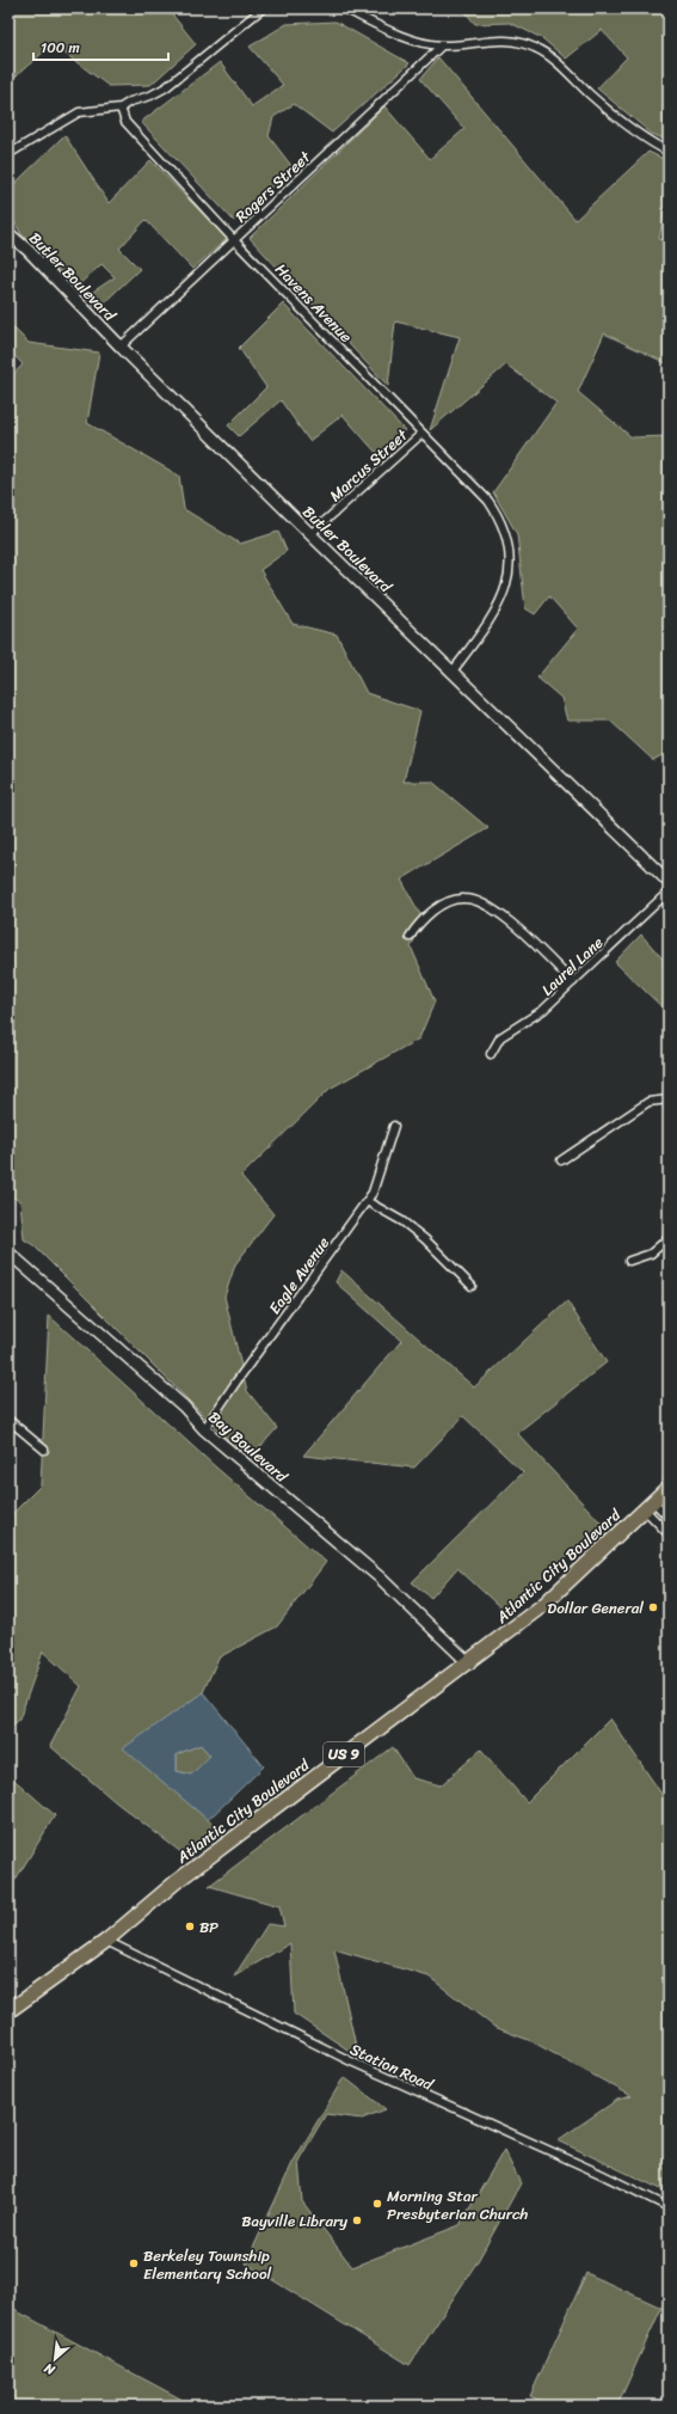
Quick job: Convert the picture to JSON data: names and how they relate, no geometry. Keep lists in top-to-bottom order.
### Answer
{
  "streets": {
    "highway": ["Atlantic City Boulevard", "US 9"],
    "street": [
      "Rogers Street",
      "Butler Boulevard",
      "Havens Avenue",
      "Marcus Street",
      "Laurel Lane",
      "Eagle Avenue",
      "Bay Boulevard",
      "Station Road"
    ]
  },
  "crossings": [
    ["Rogers Street", "Butler Boulevard"],
    ["Rogers Street", "Havens Avenue"],
    ["Butler Boulevard", "Havens Avenue"],
    ["Butler Boulevard", "Marcus Street"],
    ["Havens Avenue", "Marcus Street"],
    ["Eagle Avenue", "Bay Boulevard"],
    ["Bay Boulevard", "Atlantic City Boulevard"],
    ["Atlantic City Boulevard", "Station Road"]
  ],
  "places": [
    "Dollar General",
    "BP",
    "Morning Star Presbyterian Church",
    "Bayville Library",
    "Berkeley Township Elementary School"
  ],
  "scale_bar": "100 m",
  "north": "bottom left"
}
